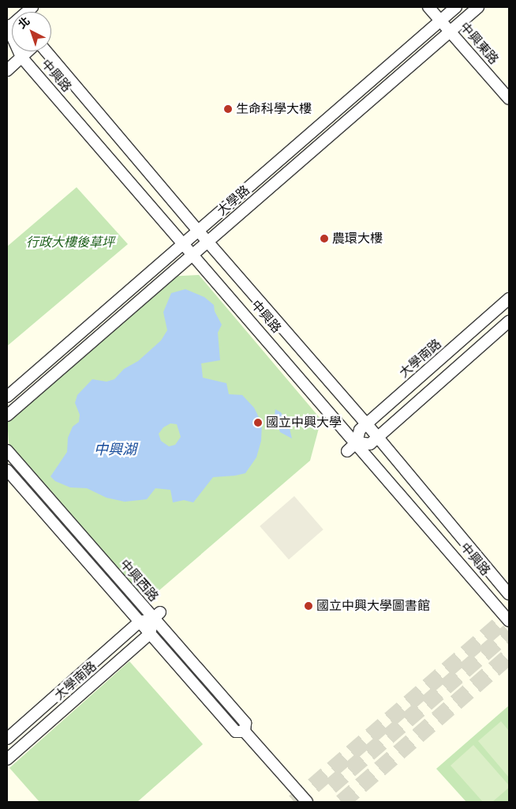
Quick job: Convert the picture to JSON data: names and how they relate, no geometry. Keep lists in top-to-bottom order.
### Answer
{
  "streets": {
    "street": [
      "中興東路",
      "中興路",
      "大學路",
      "大學南路",
      "中興西路"
    ]
  },
  "crossings": [
    ["中興東路", "大學路"],
    ["中興路", "大學路"],
    ["中興路", "大學南路"],
    ["大學南路", "中興西路"]
  ],
  "water": ["中興湖"],
  "parks": ["行政大樓後草坪"],
  "places": [
    "生命科學大樓",
    "農環大樓",
    "國立中興大學",
    "國立中興大學圖書館"
  ],
  "north": "top left"
}
